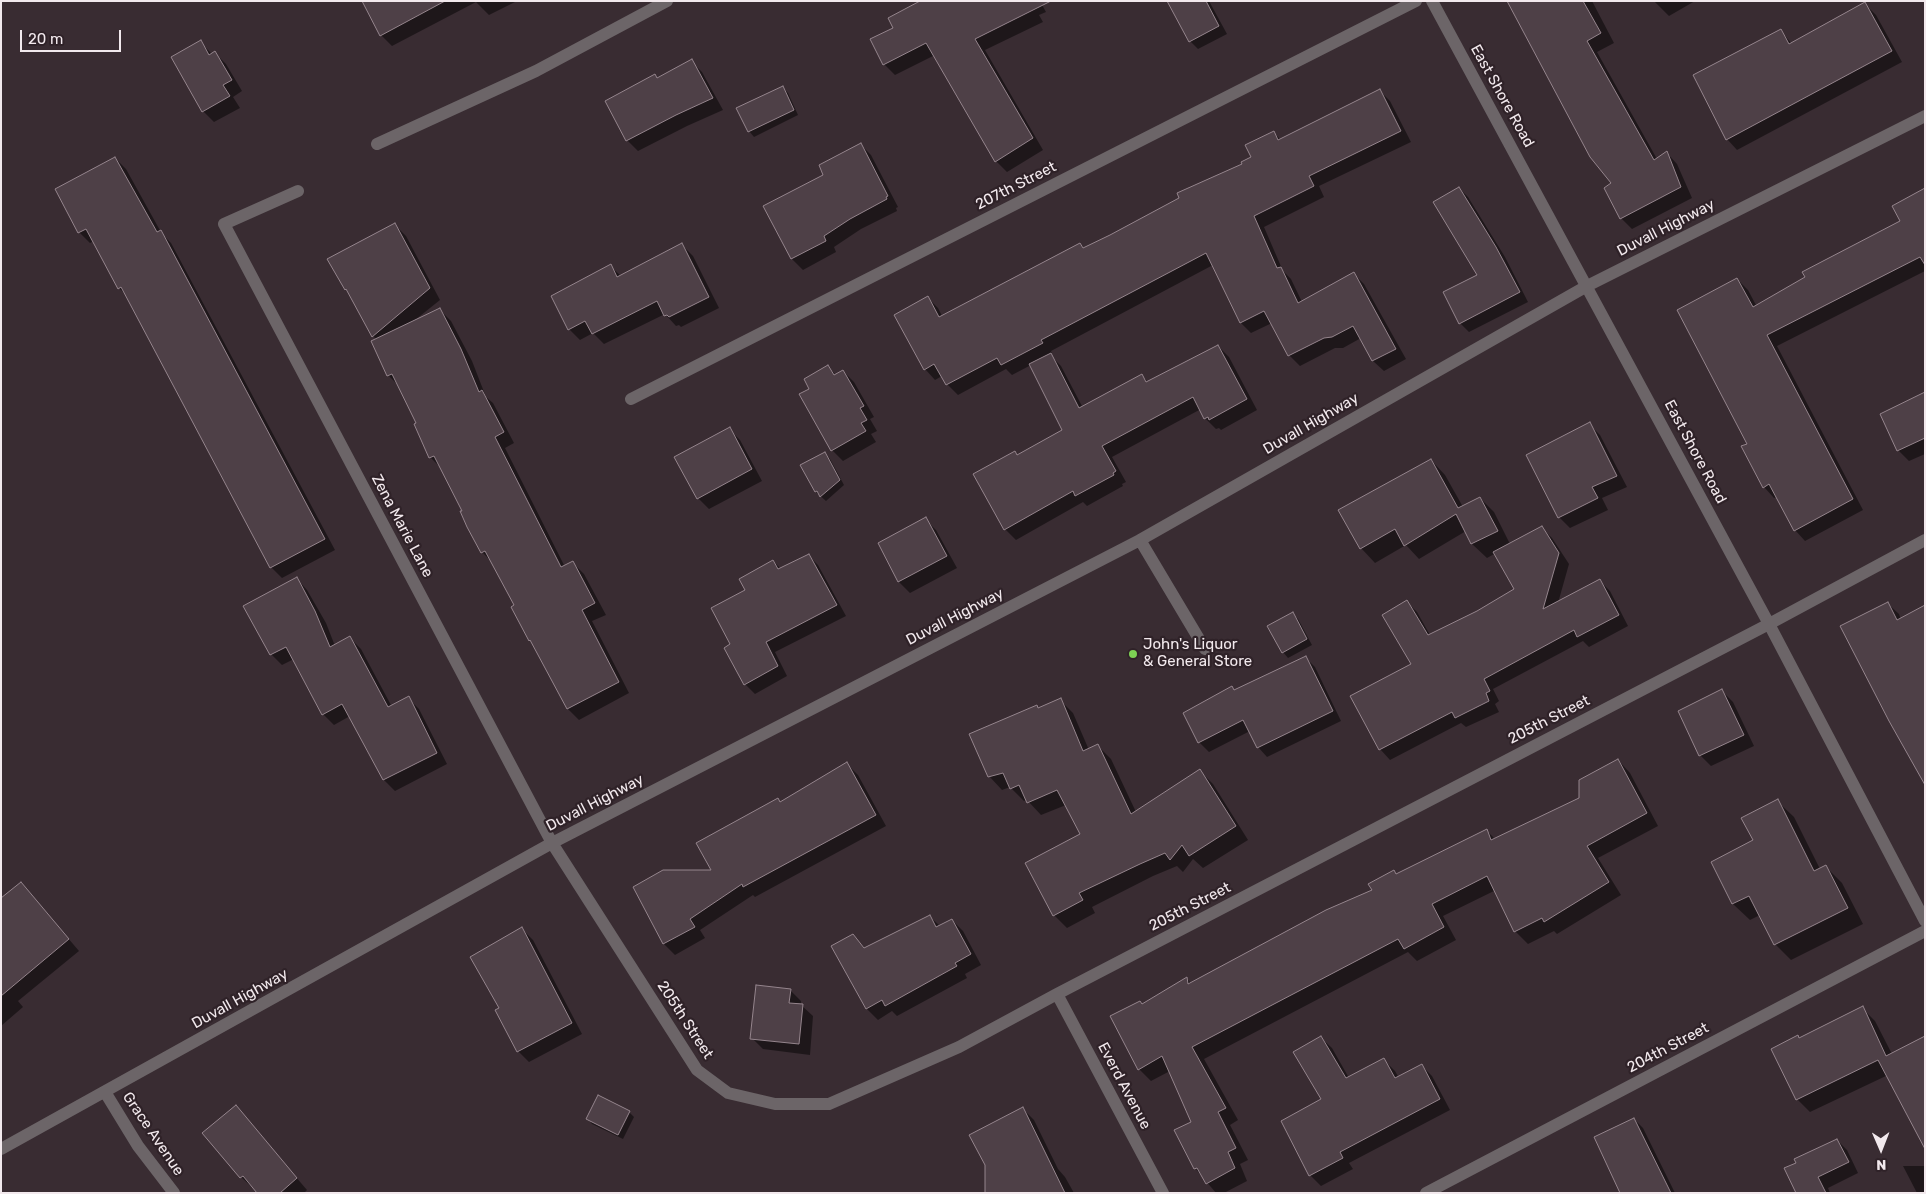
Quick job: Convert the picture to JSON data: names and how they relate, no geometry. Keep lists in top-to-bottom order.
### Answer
{
  "streets": {
    "street": [
      "East Shore Road",
      "207th Street",
      "Duvall Highway",
      "Zena Marie Lane",
      "205th Street",
      "204th Street",
      "Everd Avenue",
      "Grace Avenue"
    ]
  },
  "crossings": [
    ["East Shore Road", "Duvall Highway"],
    ["East Shore Road", "205th Street"],
    ["Duvall Highway", "Zena Marie Lane"],
    ["Duvall Highway", "205th Street"],
    ["Duvall Highway", "Grace Avenue"],
    ["Zena Marie Lane", "205th Street"],
    ["205th Street", "Everd Avenue"]
  ],
  "places": ["John's Liquor & General Store"],
  "scale_bar": "20 m",
  "north": "bottom"
}
